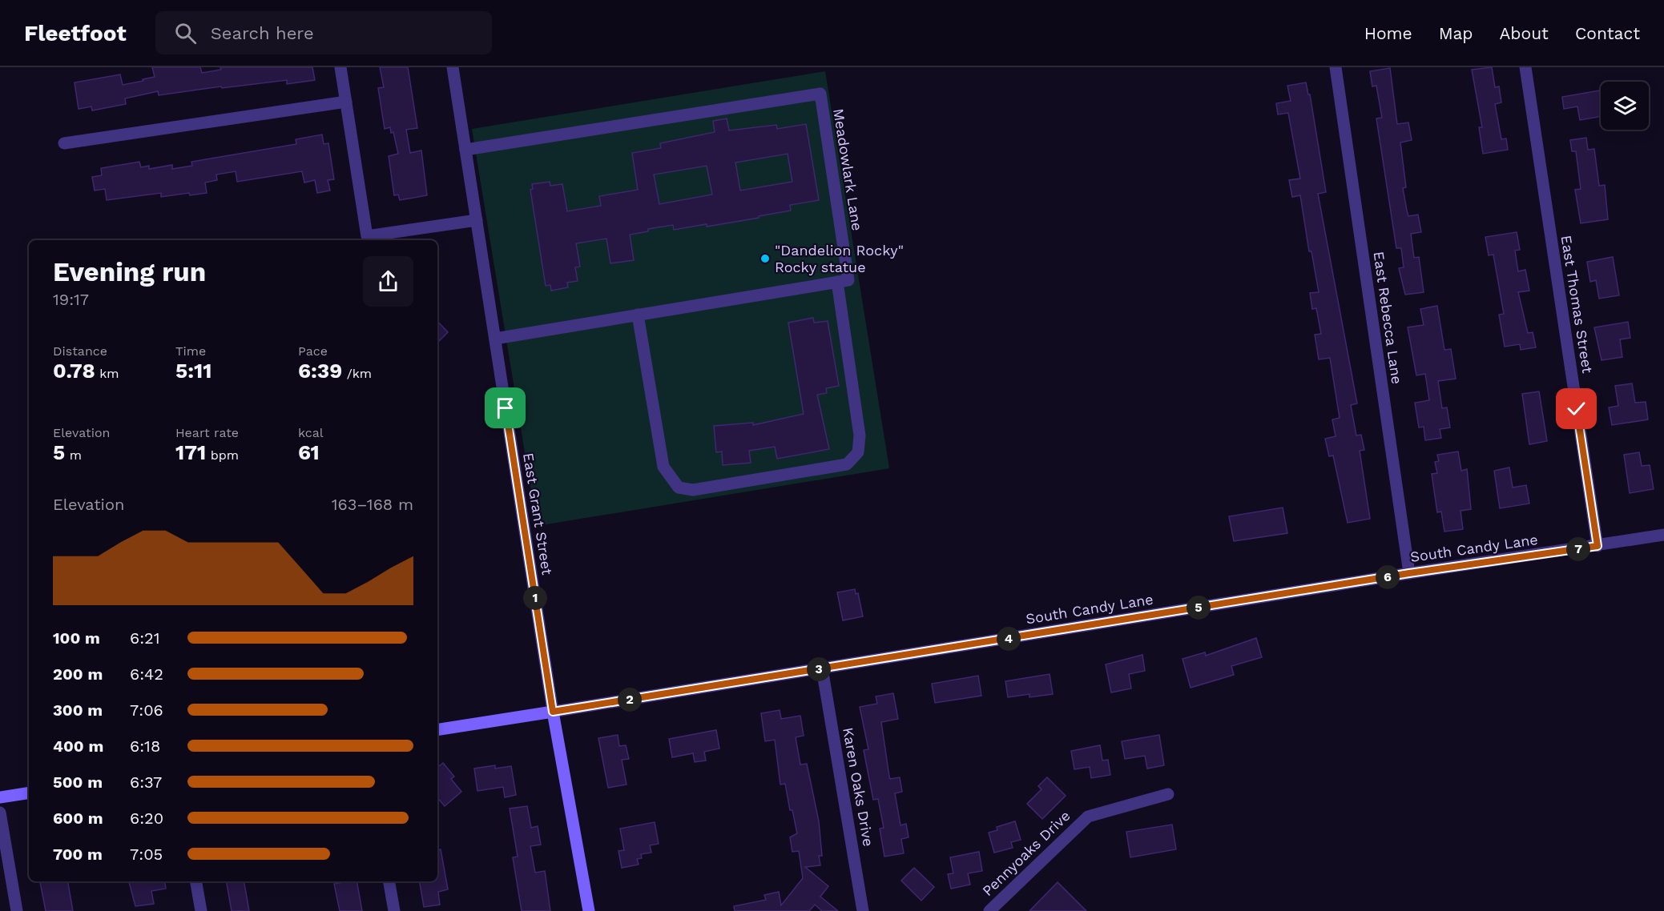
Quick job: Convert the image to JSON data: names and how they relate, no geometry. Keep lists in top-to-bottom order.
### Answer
{
  "streets": {
    "main road": ["East Grant Street", "South Candy Lane"],
    "street": [
      "Meadowlark Lane",
      "East Thomas Street",
      "East Rebecca Lane",
      "Karen Oaks Drive",
      "Pennyoaks Drive"
    ]
  },
  "crossings": [
    ["Meadowlark Lane", "East Grant Street"],
    ["East Thomas Street", "South Candy Lane"],
    ["East Rebecca Lane", "South Candy Lane"],
    ["East Grant Street", "South Candy Lane"],
    ["South Candy Lane", "Karen Oaks Drive"]
  ],
  "places": ["\"Dandelion Rocky\" Rocky statue"],
  "page": {
    "header": "Fleetfoot",
    "search": "Search here",
    "nav": [
      "Home",
      "Map",
      "About",
      "Contact"
    ],
    "heading": ["Evening run", "19:17"],
    "stats": [
      ["Distance", "0.78 km"],
      ["Time", "5:11"],
      ["Pace", "6:39 /km"],
      ["Elevation", "5 m"],
      ["Heart rate", "171 bpm"],
      ["kcal", "61"]
    ],
    "chart": ["Elevation", "163–168 m"],
    "pins": [
      "7",
      "6",
      "1",
      "5",
      "4",
      "3",
      "2"
    ],
    "list": [
      {
        "name": "100 m",
        "note": "6:21"
      },
      {
        "name": "200 m",
        "note": "6:42"
      },
      {
        "name": "300 m",
        "note": "7:06"
      },
      {
        "name": "400 m",
        "note": "6:18"
      },
      {
        "name": "500 m",
        "note": "6:37"
      },
      {
        "name": "600 m",
        "note": "6:20"
      },
      {
        "name": "700 m",
        "note": "7:05"
      }
    ]
  }
}
